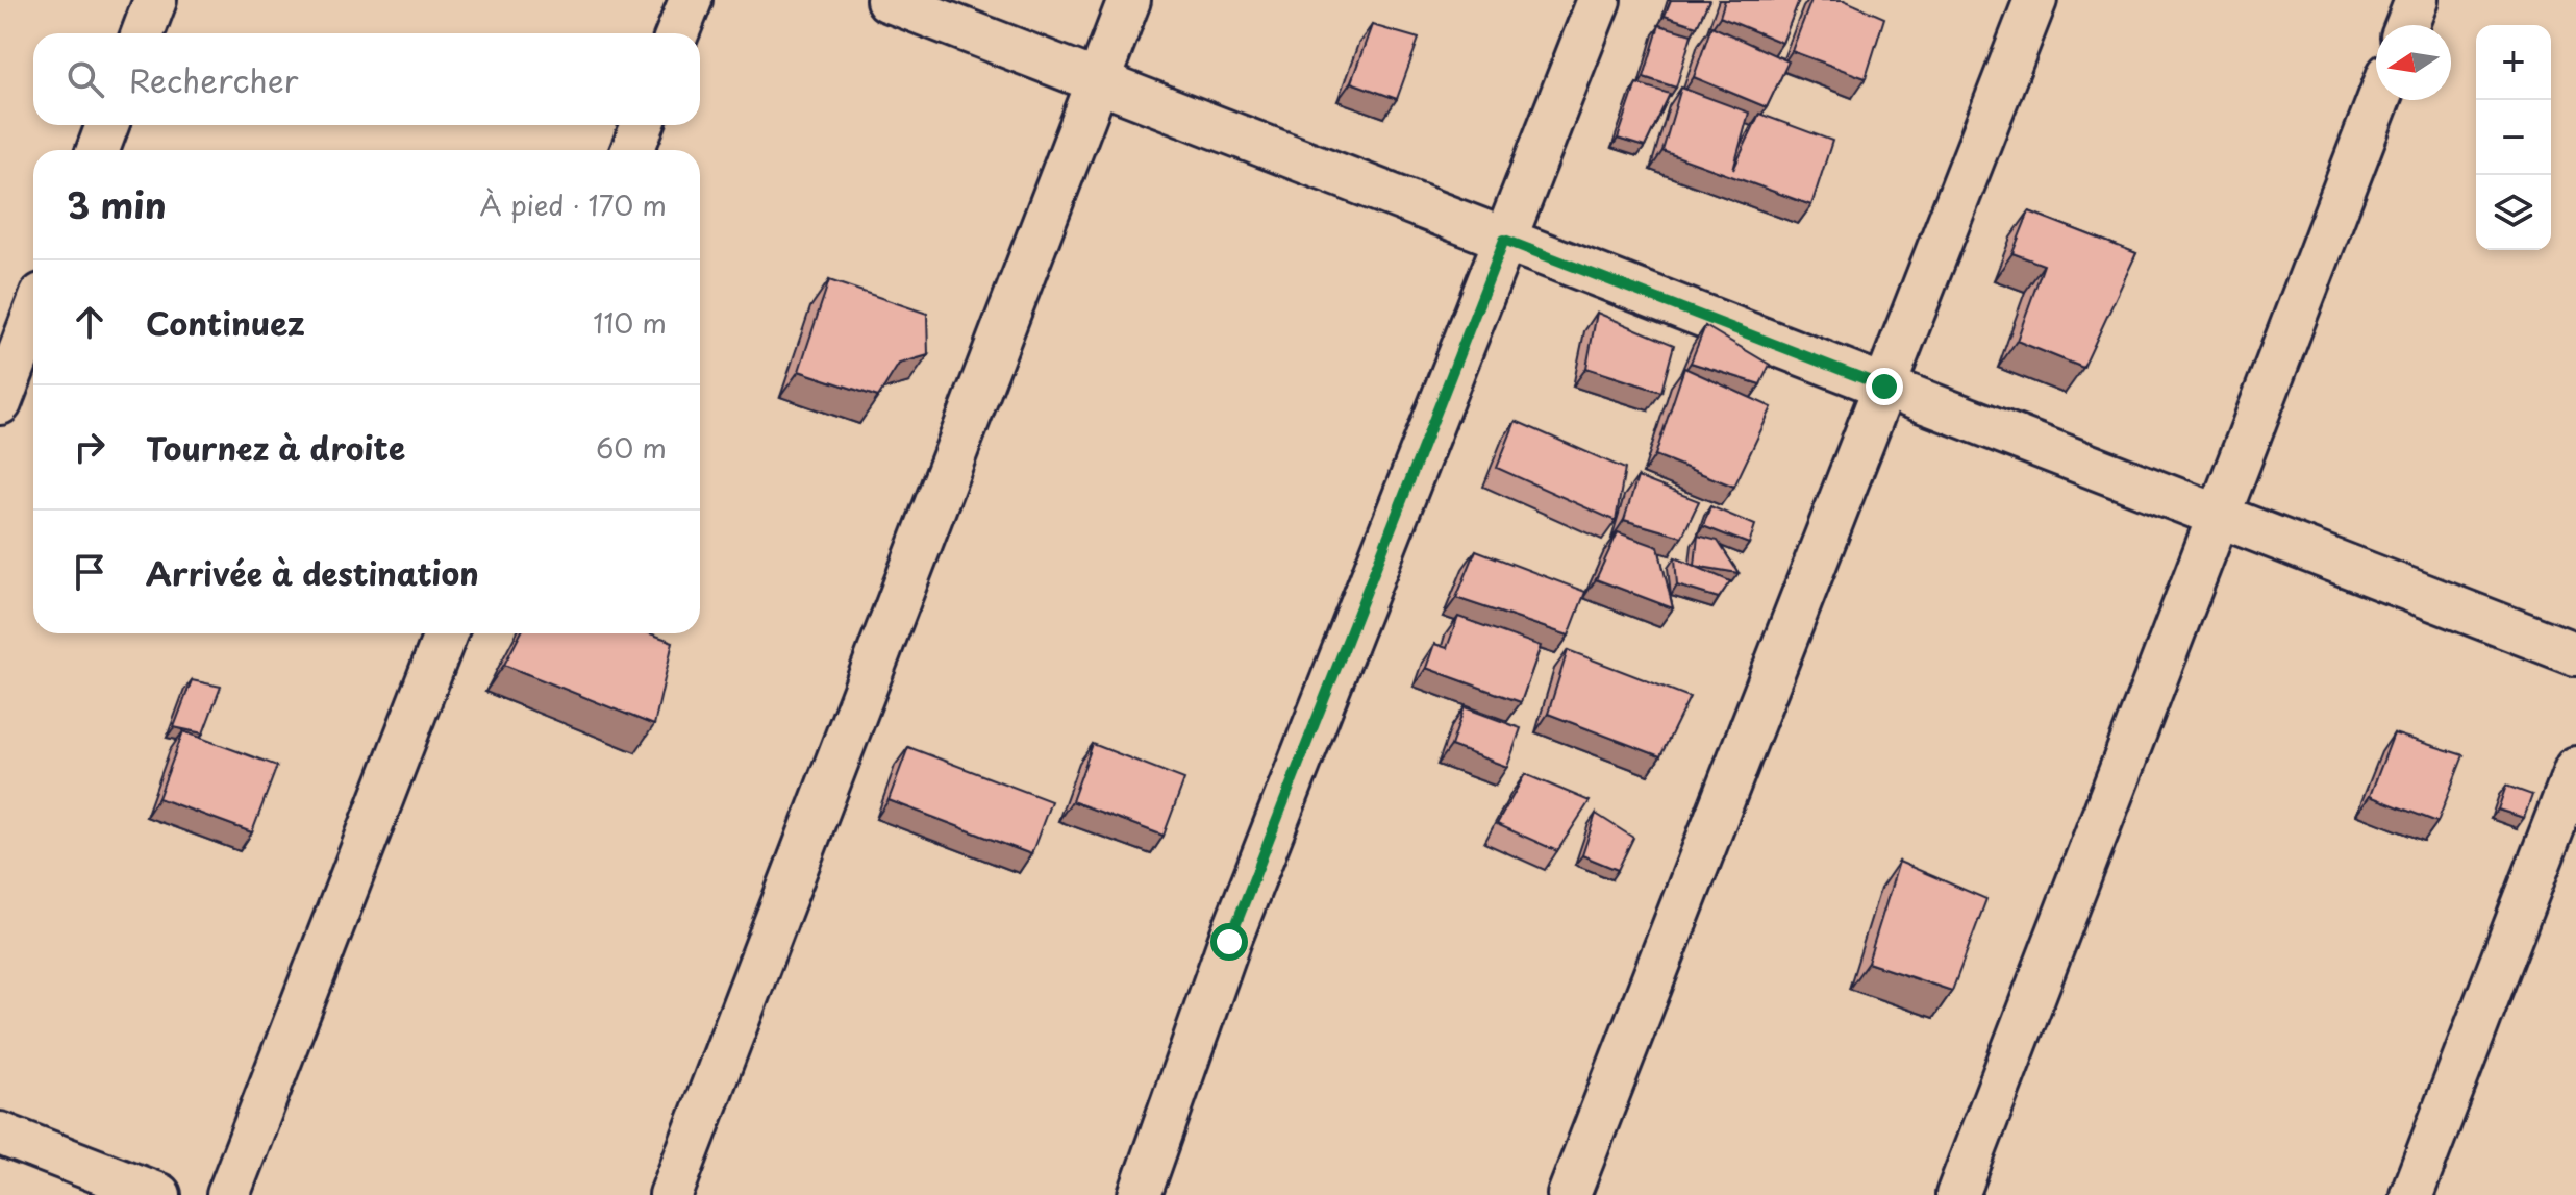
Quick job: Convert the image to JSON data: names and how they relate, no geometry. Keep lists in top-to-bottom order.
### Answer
{
  "north": "left",
  "page": {
    "map_buttons": ["+", "−"],
    "search": "Rechercher",
    "heading": ["3 min", "À pied · 170 m"],
    "list": [
      ["Continuez", "110 m"],
      ["Tournez à droite", "60 m"],
      "Arrivée à destination"
    ]
  }
}
